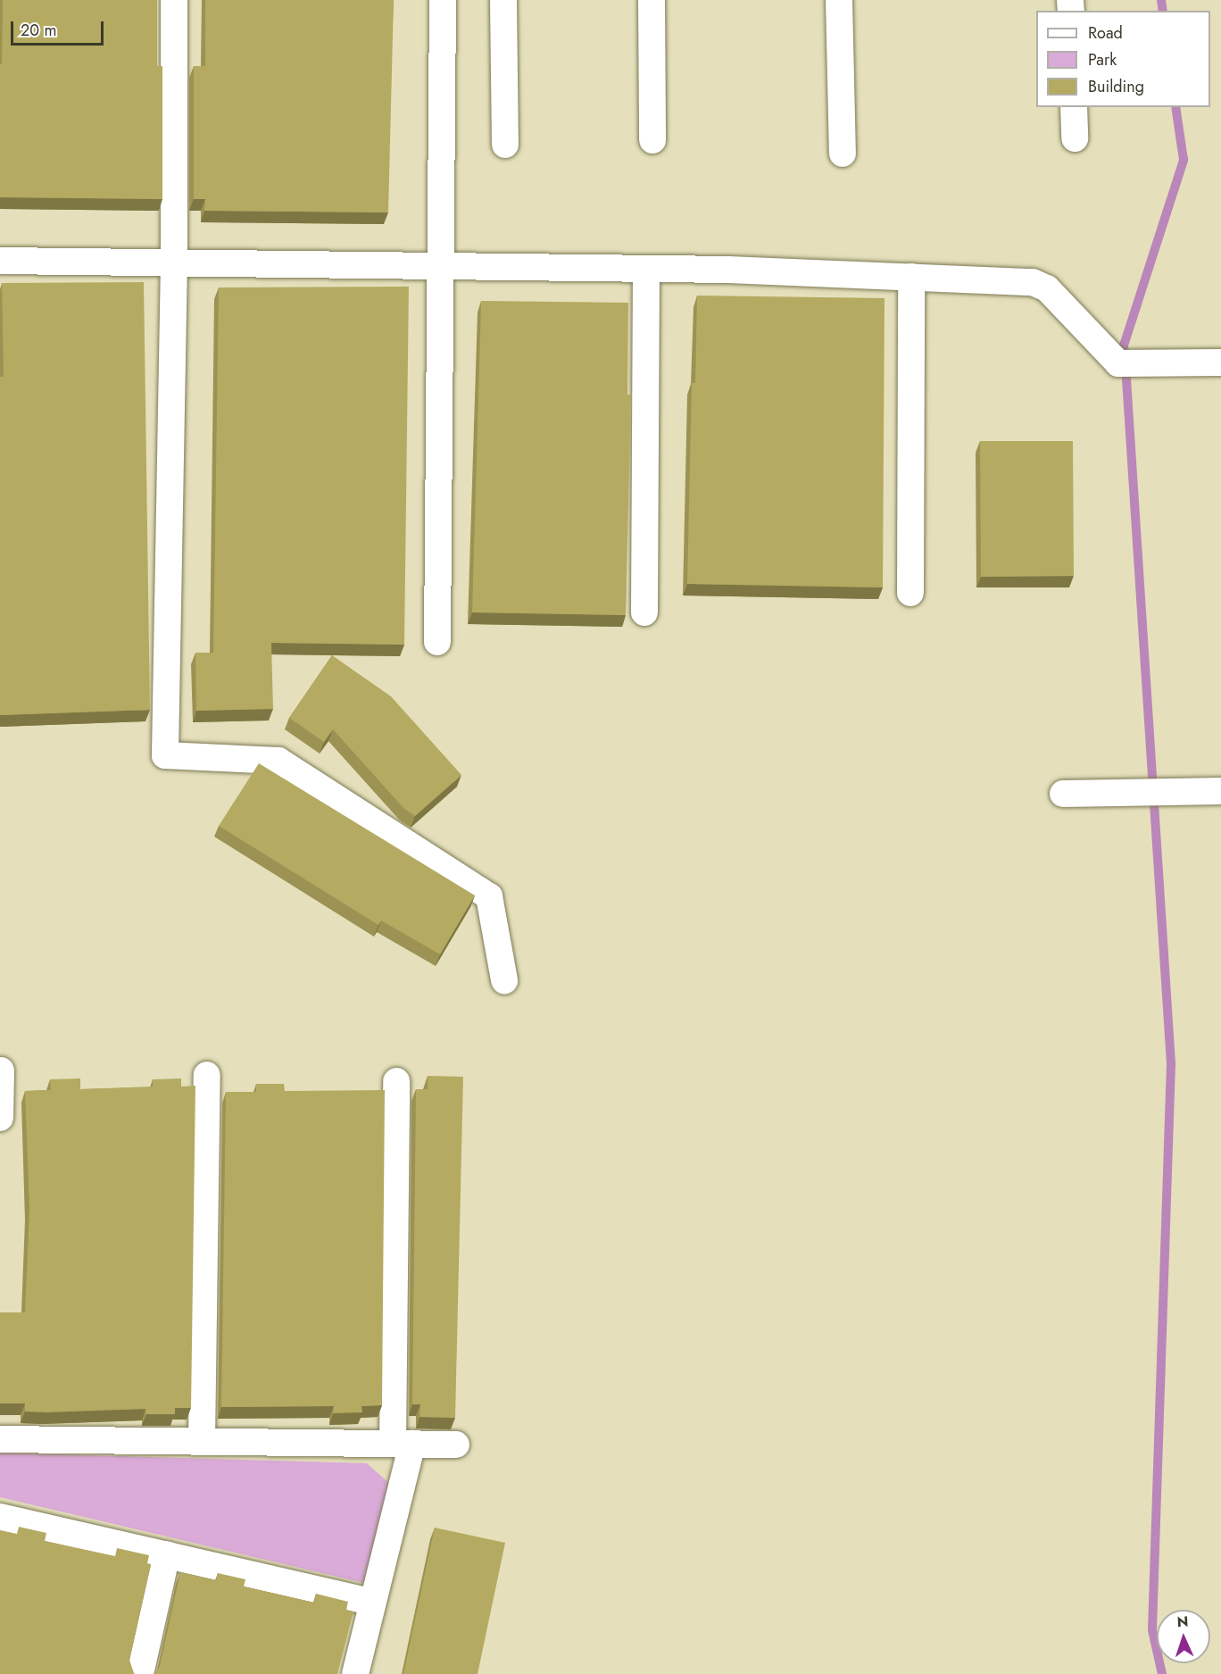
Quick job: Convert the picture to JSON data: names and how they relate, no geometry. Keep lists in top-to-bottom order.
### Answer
{
  "legend": ["Road", "Park", "Building"],
  "scale_bar": "20 m",
  "north": "top"
}
